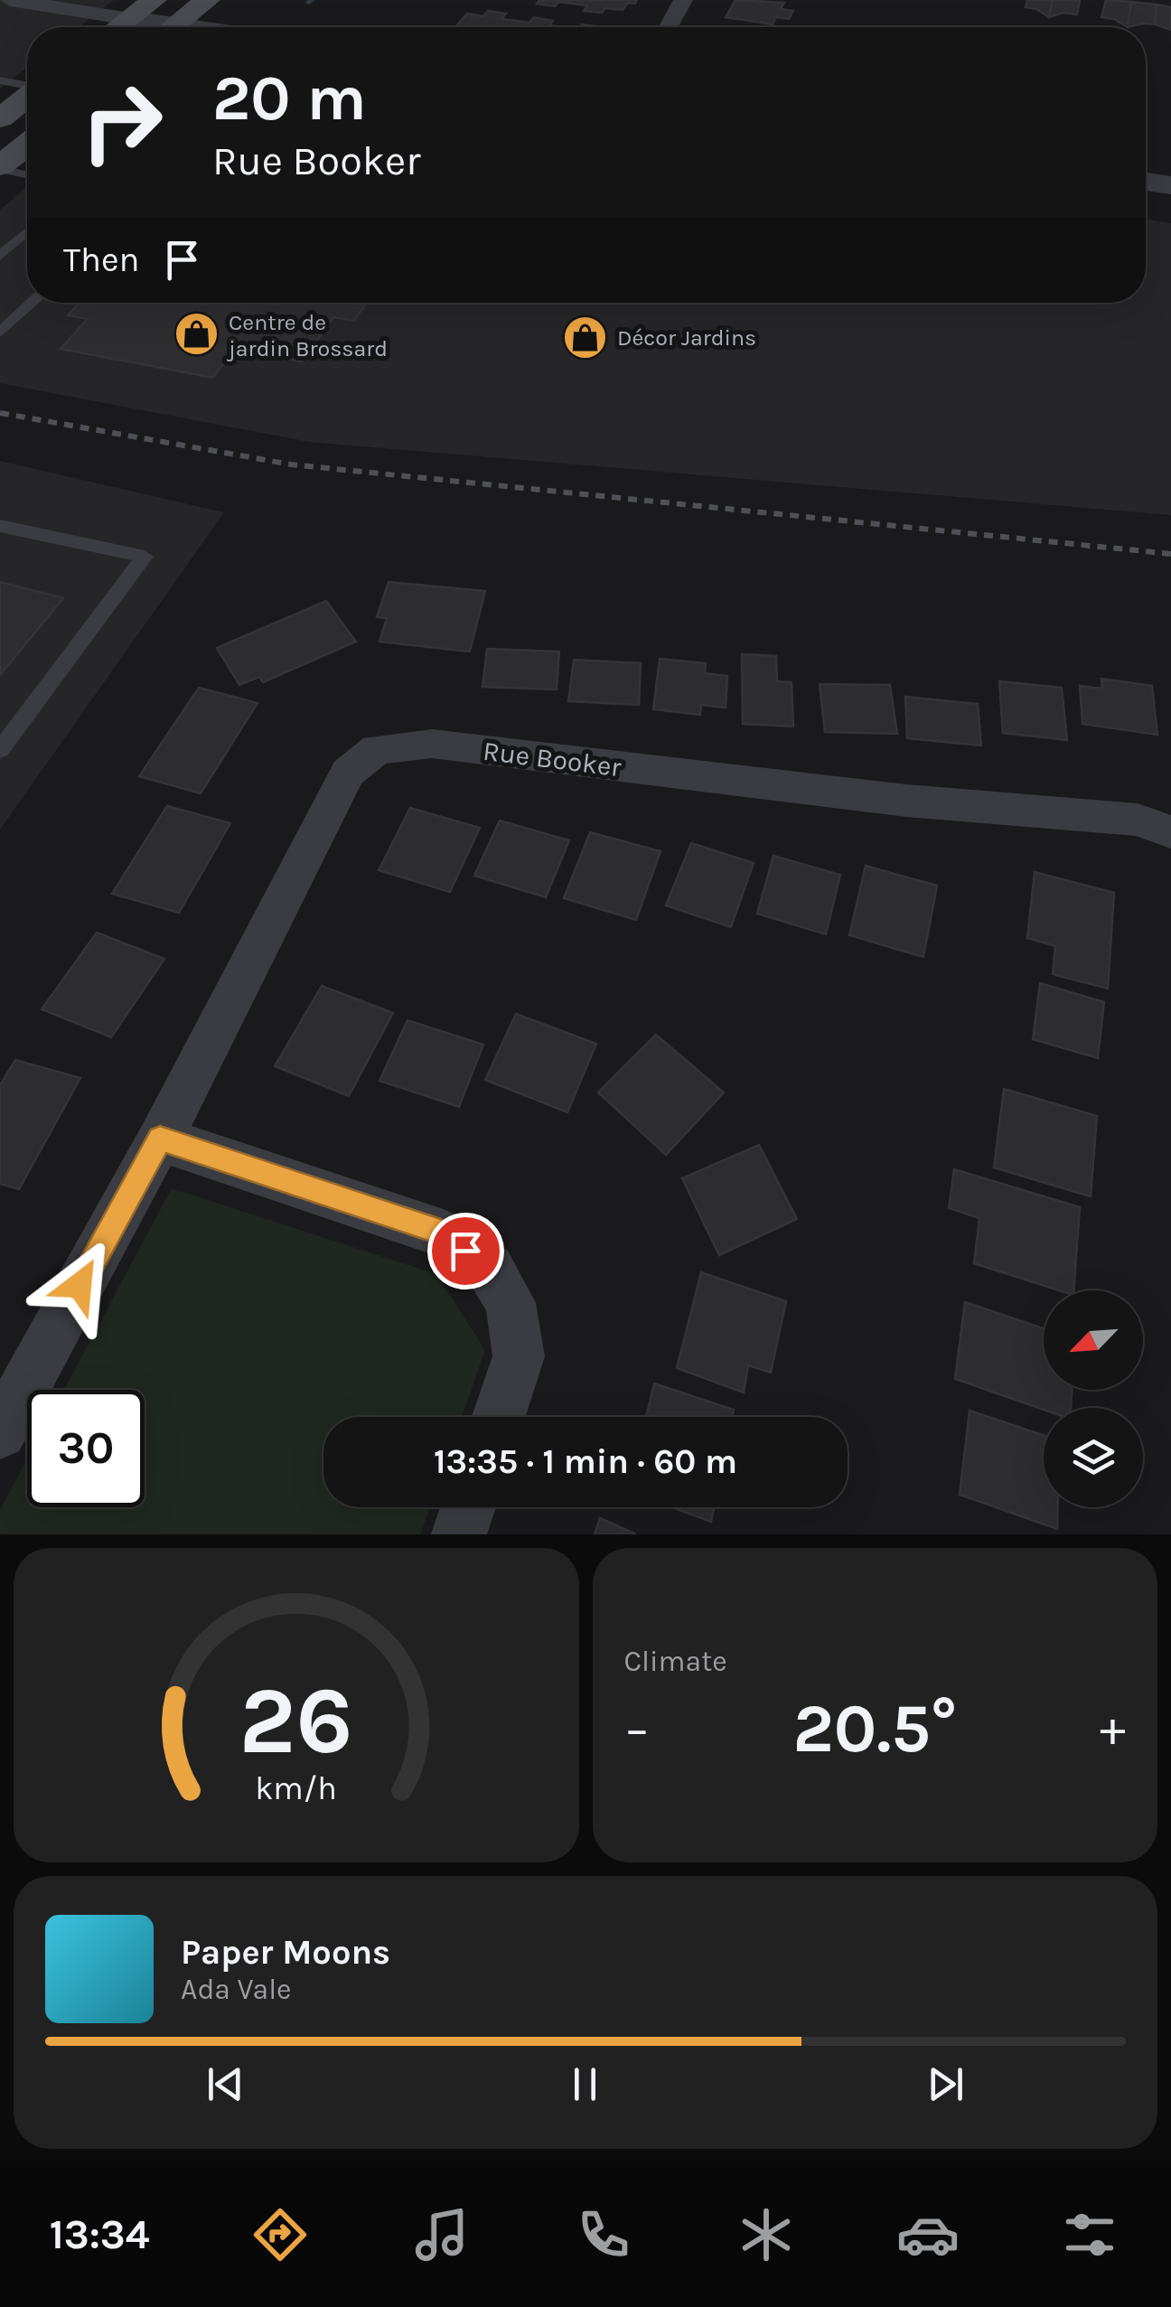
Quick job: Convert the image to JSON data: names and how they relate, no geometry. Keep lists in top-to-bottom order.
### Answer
{
  "streets": {
    "street": ["Rue Booker"]
  },
  "places": {
    "shop": ["Centre de jardin Brossard", "Décor Jardins"]
  },
  "north": "bottom left",
  "page": {
    "turn": ["20 m", "Rue Booker"],
    "then": "Then",
    "limit": "30",
    "trip": "13:35 · 1 min · 60 m",
    "tile": "Climate",
    "heat": ["−", "20.5°", "+"],
    "song": ["Paper Moons", "Ada Vale"],
    "tabs": "13:34",
    "gauge": ["26", "km/h"]
  }
}
